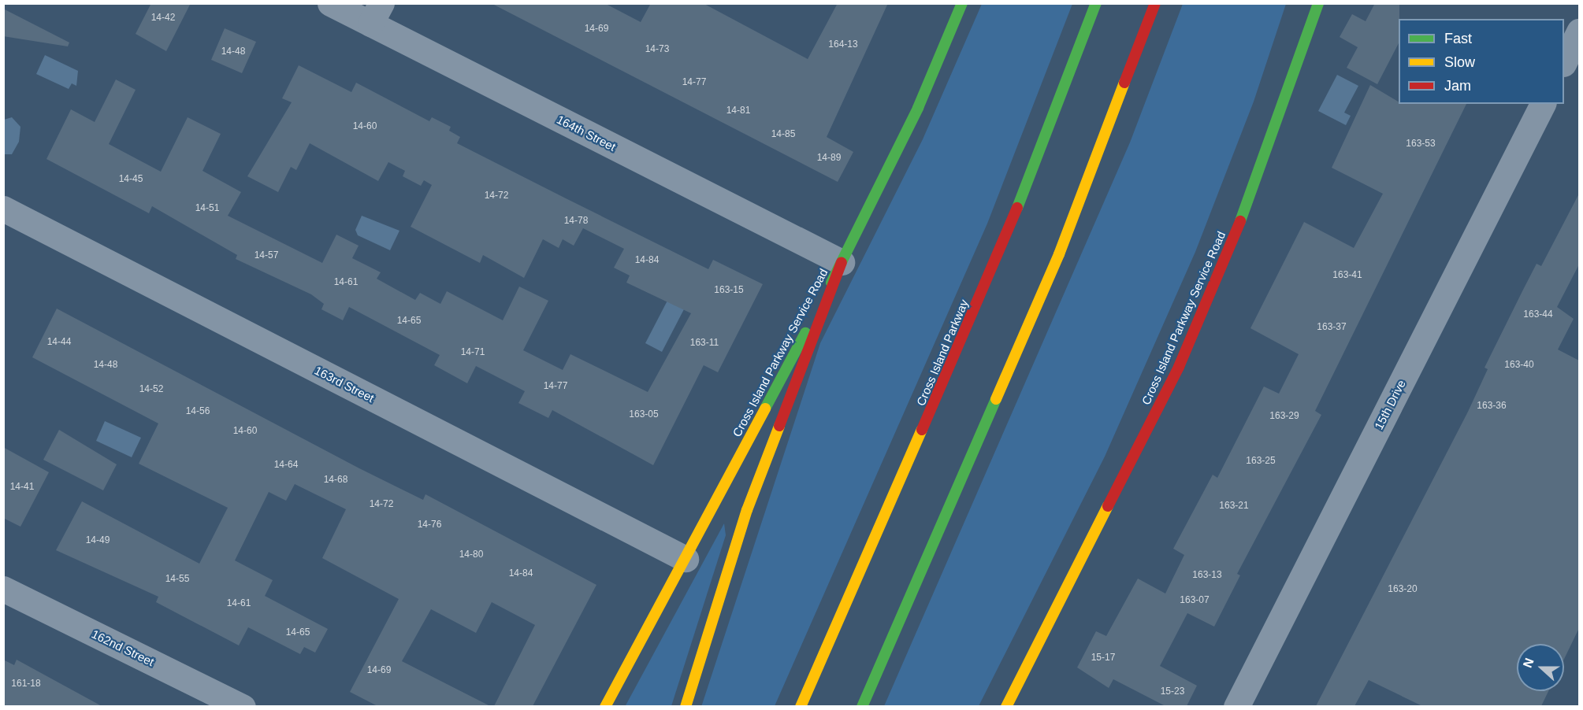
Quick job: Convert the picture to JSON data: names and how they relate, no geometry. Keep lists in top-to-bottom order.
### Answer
{
  "streets": {
    "main road": ["Cross Island Parkway Service Road", "Cross Island Parkway"],
    "street": [
      "164th Street",
      "163rd Street",
      "15th Drive",
      "162nd Street"
    ]
  },
  "crossings": [
    ["164th Street", "Cross Island Parkway Service Road"],
    ["Cross Island Parkway Service Road", "163rd Street"]
  ],
  "house_numbers": [
    "14-42",
    "14-69",
    "164-13",
    "14-73",
    "14-48",
    "14-77",
    "14-81",
    "14-60",
    "14-85",
    "163-53",
    "14-89",
    "14-45",
    "14-72",
    "14-51",
    "14-78",
    "14-57",
    "14-84",
    "163-41",
    "14-61",
    "163-15",
    "163-44",
    "14-65",
    "163-37",
    "14-44",
    "163-11",
    "14-71",
    "14-48",
    "163-40",
    "14-77",
    "14-52",
    "163-36",
    "14-56",
    "163-05",
    "163-29",
    "14-60",
    "163-25",
    "14-64",
    "14-68",
    "14-41",
    "14-72",
    "163-21",
    "14-76",
    "14-49",
    "14-80",
    "14-84",
    "163-13",
    "14-55",
    "163-20",
    "163-07",
    "14-61",
    "14-65",
    "15-17",
    "14-69",
    "161-18",
    "15-23"
  ],
  "legend": ["Fast", "Slow", "Jam"],
  "north": "left"
}
